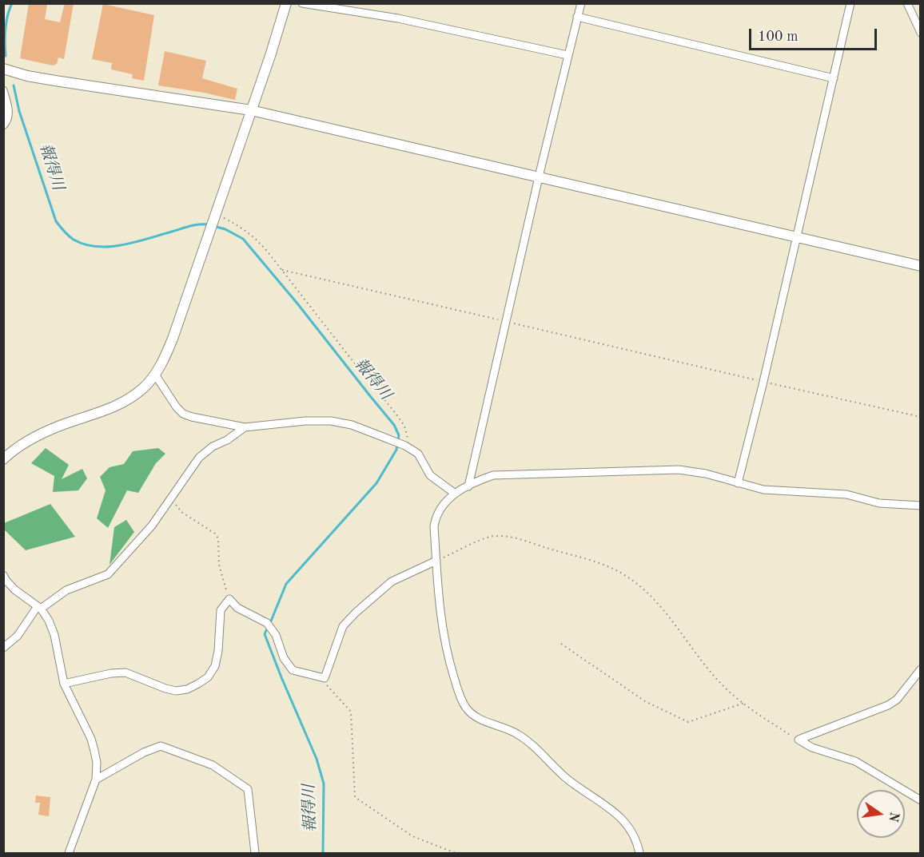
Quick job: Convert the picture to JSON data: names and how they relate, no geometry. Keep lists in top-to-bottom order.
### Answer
{
  "water": ["報得川"],
  "scale_bar": "100 m",
  "north": "right"
}
